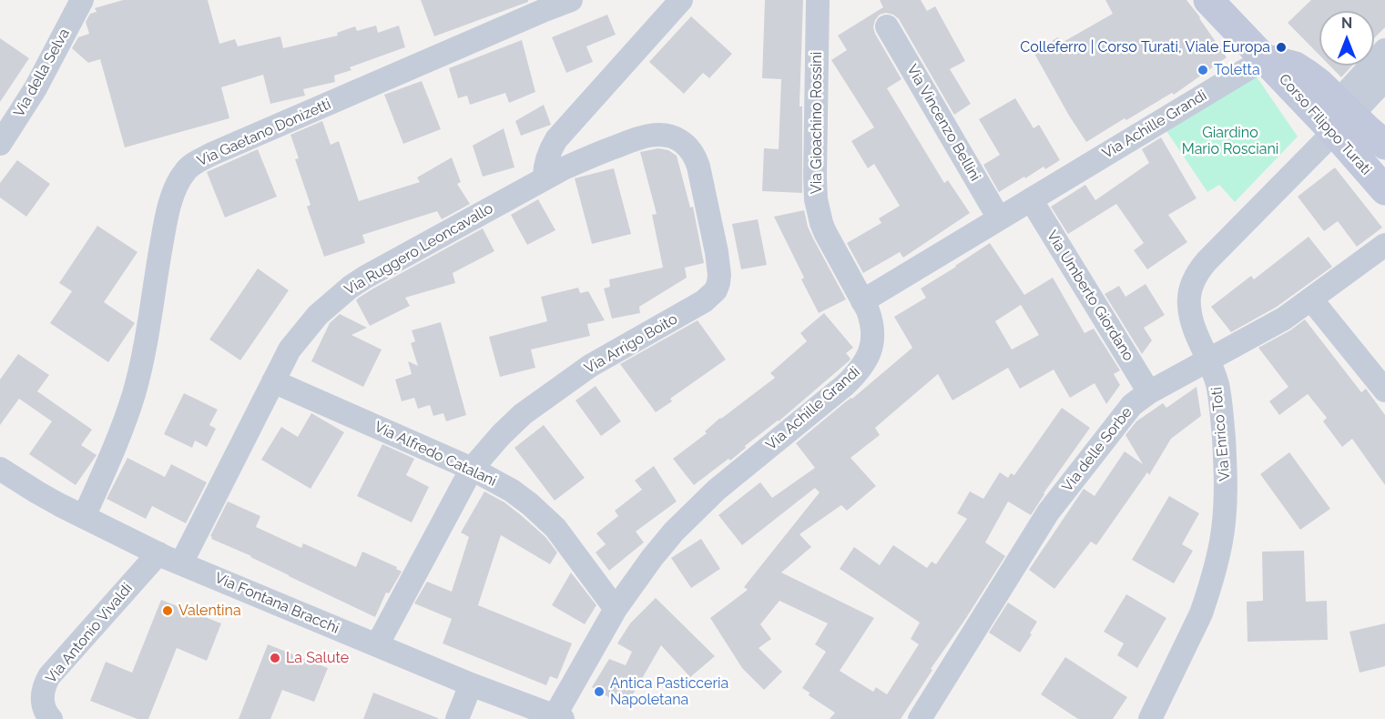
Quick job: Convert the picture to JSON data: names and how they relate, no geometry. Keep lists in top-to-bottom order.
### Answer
{
  "streets": {
    "main road": ["Corso Filippo Turati"],
    "street": [
      "Via della Selva",
      "Via Gioachino Rossini",
      "Via Vincenzo Bellini",
      "Via Achille Grandi",
      "Via Gaetano Donizetti",
      "Via Ruggero Leoncavallo",
      "Via Umberto Giordano",
      "Via Arrigo Boito",
      "Via Enrico Toti",
      "Via delle Sorbe",
      "Via Alfredo Catalani",
      "Via Fontana Bracchi",
      "Via Antonio Vivaldi"
    ]
  },
  "crossings": [
    ["Via Gioachino Rossini", "Via Achille Grandi"],
    ["Via Vincenzo Bellini", "Via Achille Grandi"],
    ["Via Achille Grandi", "Corso Filippo Turati"],
    ["Via Achille Grandi", "Via Umberto Giordano"],
    ["Via Achille Grandi", "Via Alfredo Catalani"],
    ["Via Achille Grandi", "Via Fontana Bracchi"],
    ["Corso Filippo Turati", "Via Enrico Toti"],
    ["Via Gaetano Donizetti", "Via Fontana Bracchi"],
    ["Via Ruggero Leoncavallo", "Via Arrigo Boito"],
    ["Via Ruggero Leoncavallo", "Via Alfredo Catalani"],
    ["Via Ruggero Leoncavallo", "Via Fontana Bracchi"],
    ["Via Umberto Giordano", "Via delle Sorbe"],
    ["Via Arrigo Boito", "Via Alfredo Catalani"],
    ["Via Arrigo Boito", "Via Fontana Bracchi"],
    ["Via Enrico Toti", "Via delle Sorbe"],
    ["Via Fontana Bracchi", "Via Antonio Vivaldi"]
  ],
  "parks": ["Giardino Mario Rosciani"],
  "places": [
    "Colleferro | Corso Turati, Viale Europa",
    "Toletta",
    "Valentina",
    "La Salute",
    "Antica Pasticceria Napoletana"
  ],
  "north": "top"
}
